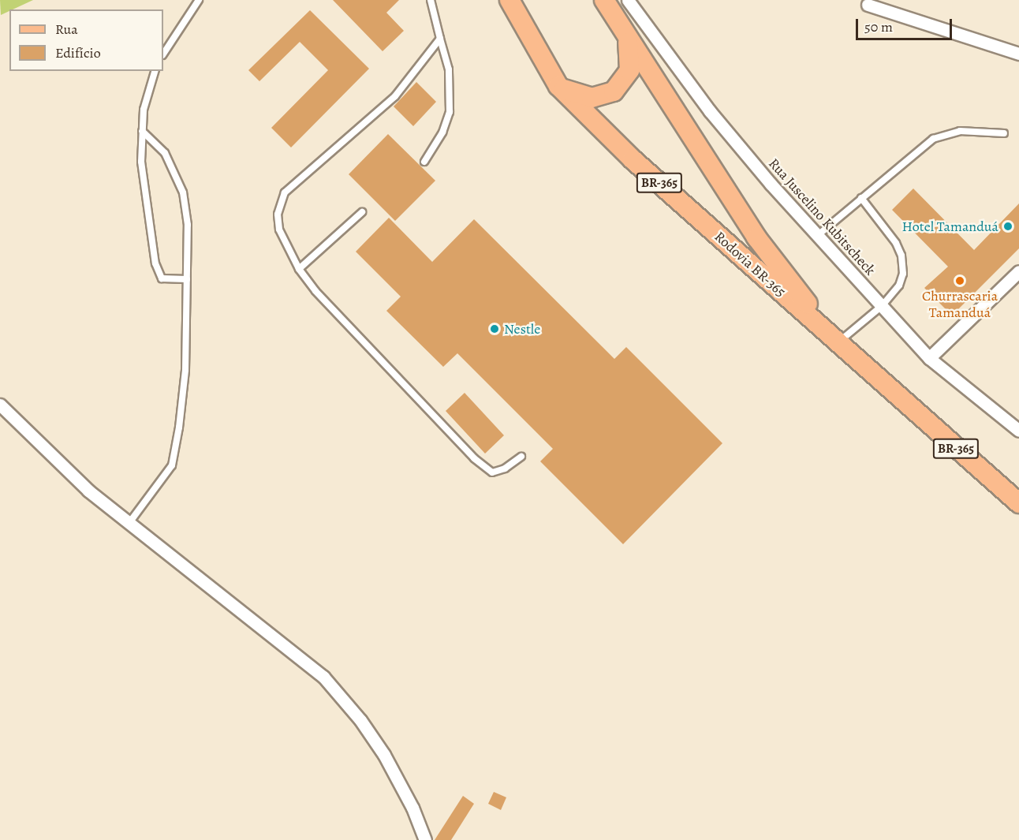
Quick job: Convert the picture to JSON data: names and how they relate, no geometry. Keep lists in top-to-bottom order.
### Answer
{
  "streets": {
    "main road": ["BR-365", "Rodovia BR-365"],
    "street": ["Rua Juscelino Kubitscheck"]
  },
  "crossings": [
    ["BR-365", "Rodovia BR-365"]
  ],
  "places": ["Hotel Tamanduá", "Churrascaria Tamanduá", "Nestle"],
  "legend": ["Rua", "Edifício"],
  "scale_bar": "50 m"
}
